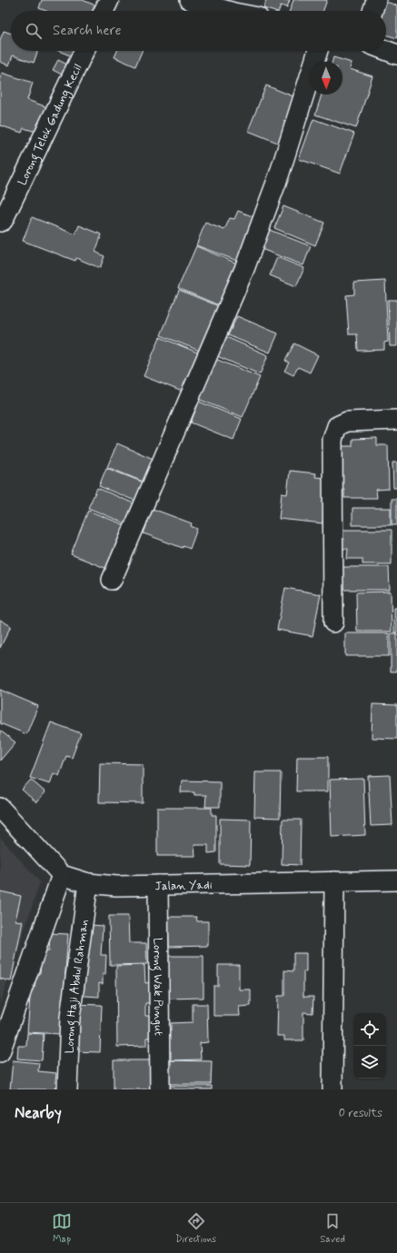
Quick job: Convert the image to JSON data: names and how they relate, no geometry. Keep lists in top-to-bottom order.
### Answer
{
  "streets": {
    "street": [
      "Lorong Telok Gadung Kecil",
      "Jalan Yadi",
      "Lorong Haji Abdul Rahman",
      "Lorong Wak Pungut"
    ]
  },
  "crossings": [
    ["Jalan Yadi", "Lorong Haji Abdul Rahman"],
    ["Jalan Yadi", "Lorong Wak Pungut"]
  ],
  "north": "bottom",
  "page": {
    "search": "Search here",
    "heading": ["Nearby", "0 results"],
    "nav": ["Map", "Directions", "Saved"]
  }
}
